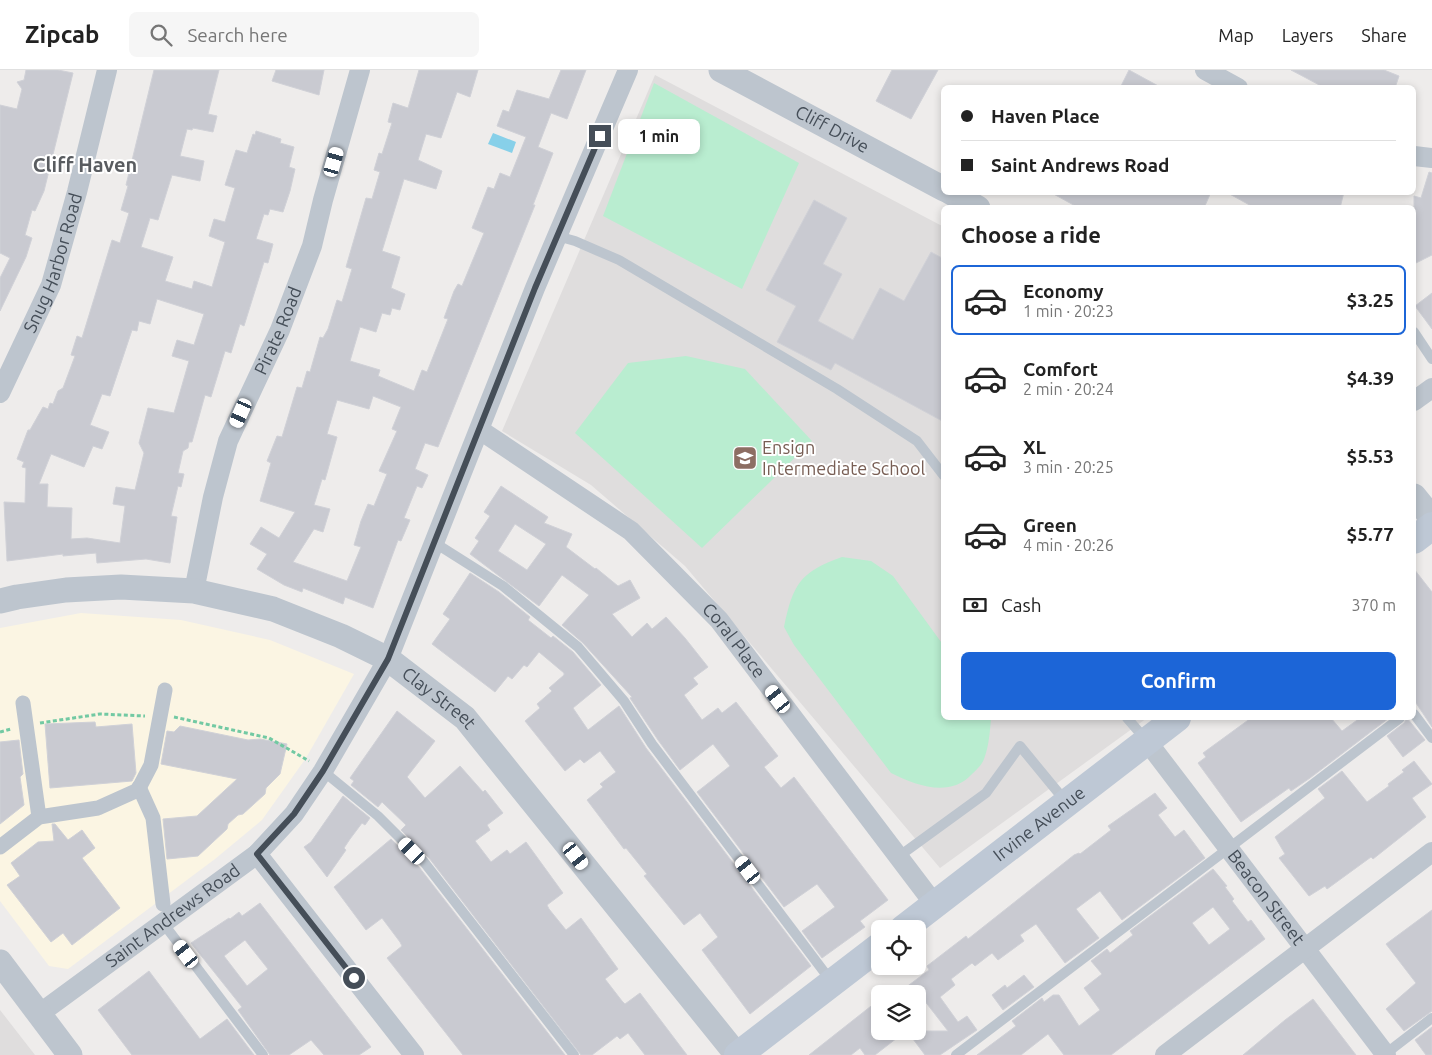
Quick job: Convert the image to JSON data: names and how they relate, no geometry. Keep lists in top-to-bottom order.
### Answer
{
  "streets": {
    "main road": ["Irvine Avenue"],
    "street": [
      "Cliff Drive",
      "Snug Harbor Road",
      "Pirate Road",
      "Coral Place",
      "Clay Street",
      "Beacon Street",
      "Saint Andrews Road"
    ]
  },
  "crossings": [
    ["Pirate Road", "Clay Street"],
    ["Coral Place", "Irvine Avenue"],
    ["Coral Place", "Saint Andrews Road"],
    ["Clay Street", "Saint Andrews Road"],
    ["Irvine Avenue", "Beacon Street"]
  ],
  "districts": ["Cliff Haven"],
  "places": {
    "school or university": ["Ensign Intermediate School"]
  },
  "page": {
    "header": "Zipcab",
    "search": "Search here",
    "nav": ["Map", "Layers", "Share"],
    "banner": ["Haven Place", "Saint Andrews Road"],
    "bubble": "1 min",
    "heading": "Choose a ride",
    "list": [
      {
        "name": "Economy",
        "note": "1 min · 20:23",
        "value": "$3.25"
      },
      {
        "name": "Comfort",
        "note": "2 min · 20:24",
        "value": "$4.39"
      },
      {
        "name": "XL",
        "note": "3 min · 20:25",
        "value": "$5.53"
      },
      {
        "name": "Green",
        "note": "4 min · 20:26",
        "value": "$5.77"
      }
    ],
    "pay": ["Cash", "370 m"],
    "buttons": "Confirm"
  }
}
